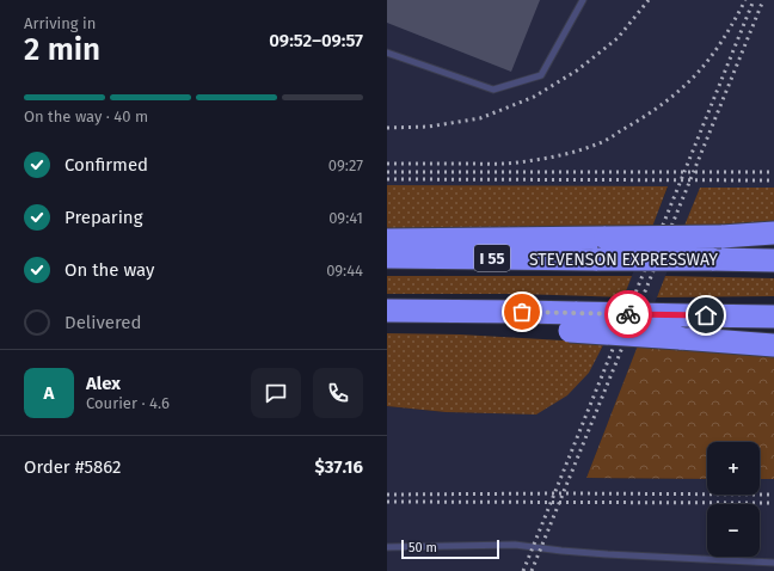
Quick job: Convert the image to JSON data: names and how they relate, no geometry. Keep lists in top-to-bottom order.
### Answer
{
  "streets": {
    "highway": ["I 55", "STEVENSON EXPRESSWAY"]
  },
  "scale_bar": "50 m",
  "page": {
    "heading": ["2 min", "Arriving in", "09:52–09:57"],
    "panel": [
      "Alex",
      "Courier · 4.6",
      "Order #5862",
      "$37.16"
    ],
    "bar": "On the way · 40 m",
    "list": [
      ["Confirmed", "09:27"],
      ["Preparing", "09:41"],
      ["On the way", "09:44"],
      "Delivered"
    ],
    "round": "A",
    "map_buttons": ["+", "−"],
    "scale": "50 m"
  }
}
